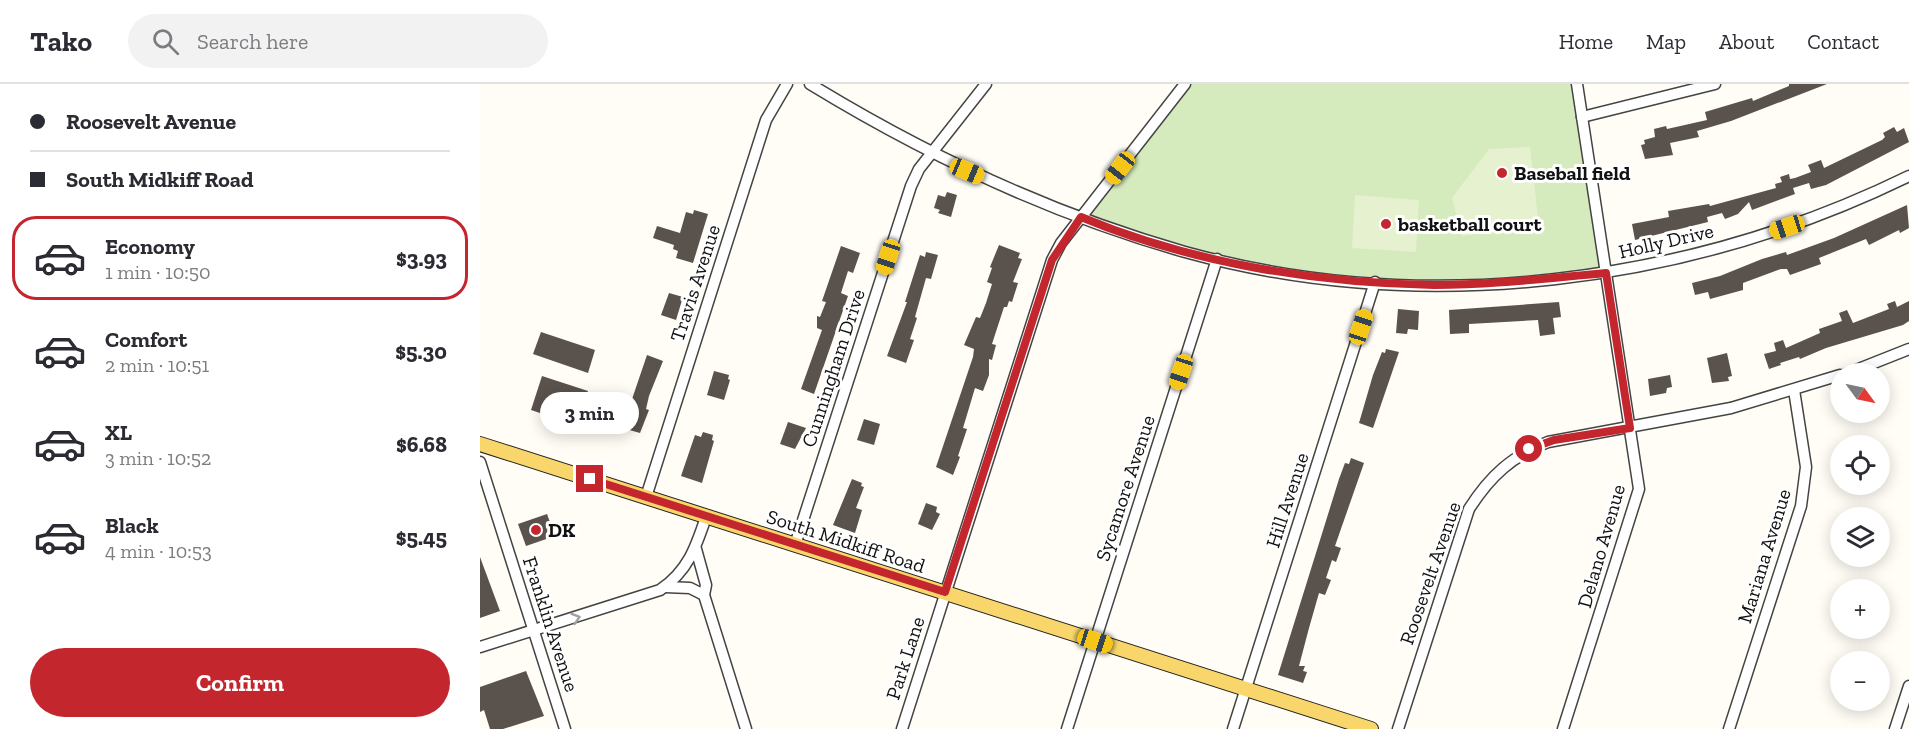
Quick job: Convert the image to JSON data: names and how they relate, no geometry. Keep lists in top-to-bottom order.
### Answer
{
  "streets": {
    "main road": ["South Midkiff Road"],
    "street": [
      "Holly Drive",
      "Travis Avenue",
      "Cunningham Drive",
      "Sycamore Avenue",
      "Hill Avenue",
      "Delano Avenue",
      "Mariana Avenue",
      "Roosevelt Avenue",
      "Franklin Avenue",
      "Park Lane"
    ]
  },
  "crossings": [
    ["Holly Drive", "Cunningham Drive"],
    ["Holly Drive", "Sycamore Avenue"],
    ["Holly Drive", "Hill Avenue"],
    ["Holly Drive", "Delano Avenue"],
    ["Holly Drive", "Park Lane"],
    ["Travis Avenue", "South Midkiff Road"],
    ["Cunningham Drive", "South Midkiff Road"],
    ["Sycamore Avenue", "South Midkiff Road"],
    ["Hill Avenue", "South Midkiff Road"],
    ["South Midkiff Road", "Park Lane"],
    ["Delano Avenue", "Roosevelt Avenue"],
    ["Mariana Avenue", "Roosevelt Avenue"]
  ],
  "places": ["Baseball field", "basketball court", "DK"],
  "north": "bottom right",
  "page": {
    "header": "Tako",
    "search": "Search here",
    "nav": [
      "Home",
      "Map",
      "About",
      "Contact"
    ],
    "banner": ["Roosevelt Avenue", "South Midkiff Road"],
    "list": [
      {
        "name": "Economy",
        "note": "1 min · 10:50",
        "value": "$3.93"
      },
      {
        "name": "Comfort",
        "note": "2 min · 10:51",
        "value": "$5.30"
      },
      {
        "name": "XL",
        "note": "3 min · 10:52",
        "value": "$6.68"
      },
      {
        "name": "Black",
        "note": "4 min · 10:53",
        "value": "$5.45"
      }
    ],
    "map_buttons": ["+", "−"],
    "bubble": "3 min",
    "buttons": "Confirm"
  }
}
